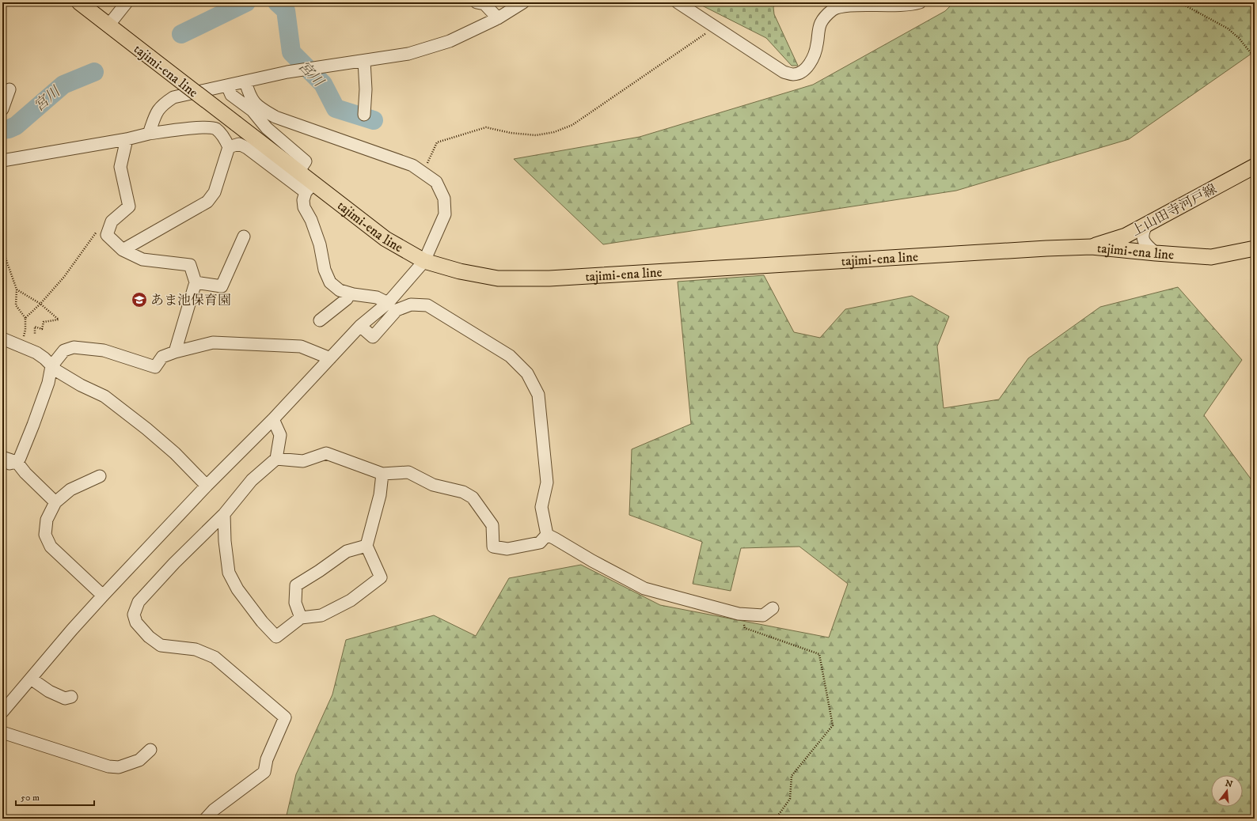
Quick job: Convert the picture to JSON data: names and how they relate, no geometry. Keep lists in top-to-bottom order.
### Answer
{
  "streets": {
    "main road": ["tajimi-ena line", "上山田寺河戸線"]
  },
  "crossings": [
    ["tajimi-ena line", "上山田寺河戸線"]
  ],
  "water": ["宮川"],
  "places": {
    "school or university": ["あま池保育園"]
  },
  "scale_bar": "50 m",
  "north": "top"
}
